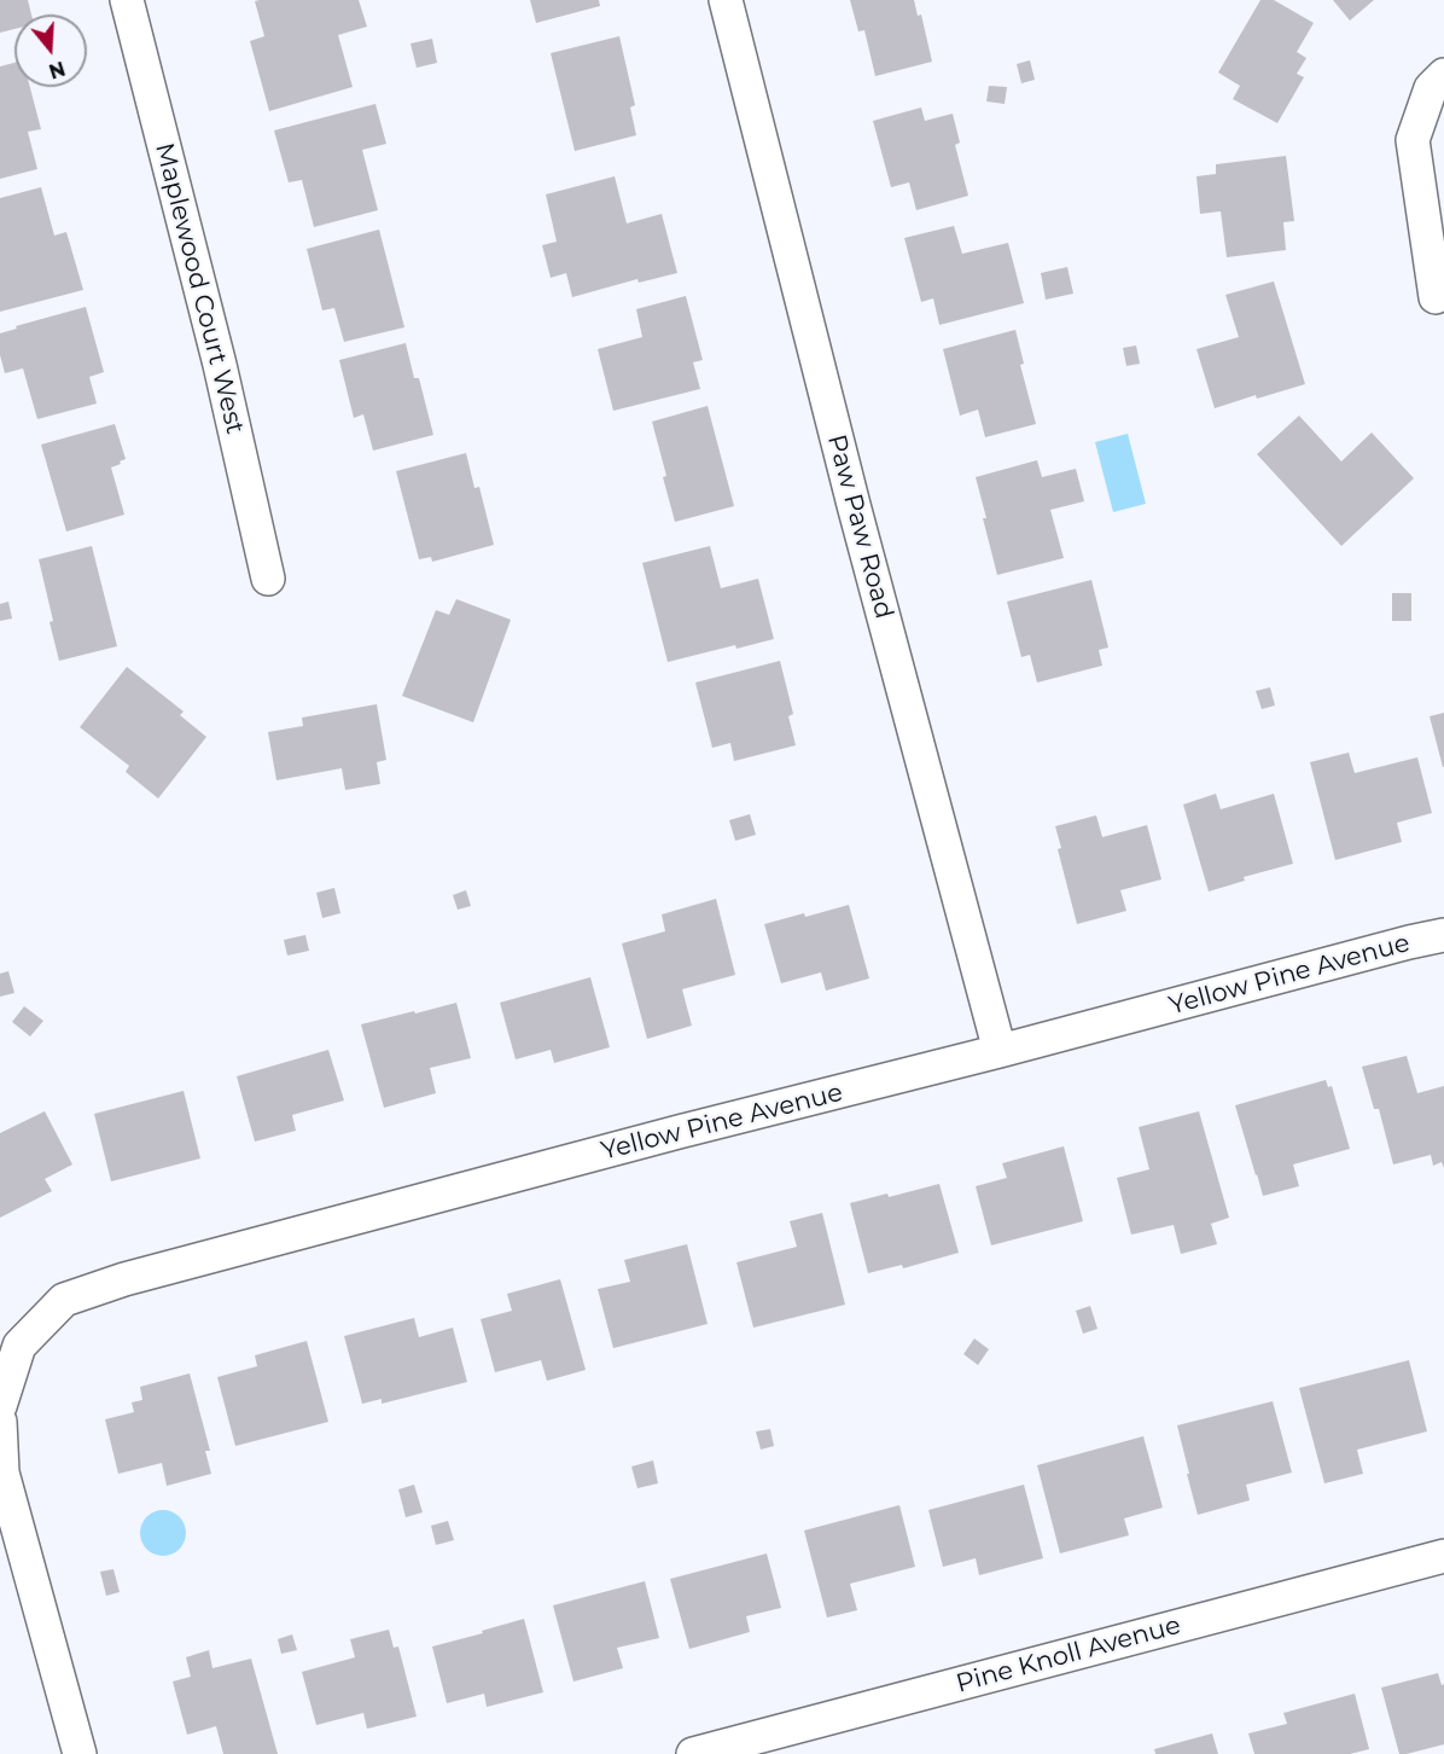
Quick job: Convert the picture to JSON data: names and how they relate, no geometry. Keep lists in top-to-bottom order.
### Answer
{
  "streets": {
    "street": [
      "Maplewood Court West",
      "Paw Paw Road",
      "Yellow Pine Avenue",
      "Pine Knoll Avenue"
    ]
  },
  "crossings": [
    ["Paw Paw Road", "Yellow Pine Avenue"]
  ],
  "north": "bottom"
}
